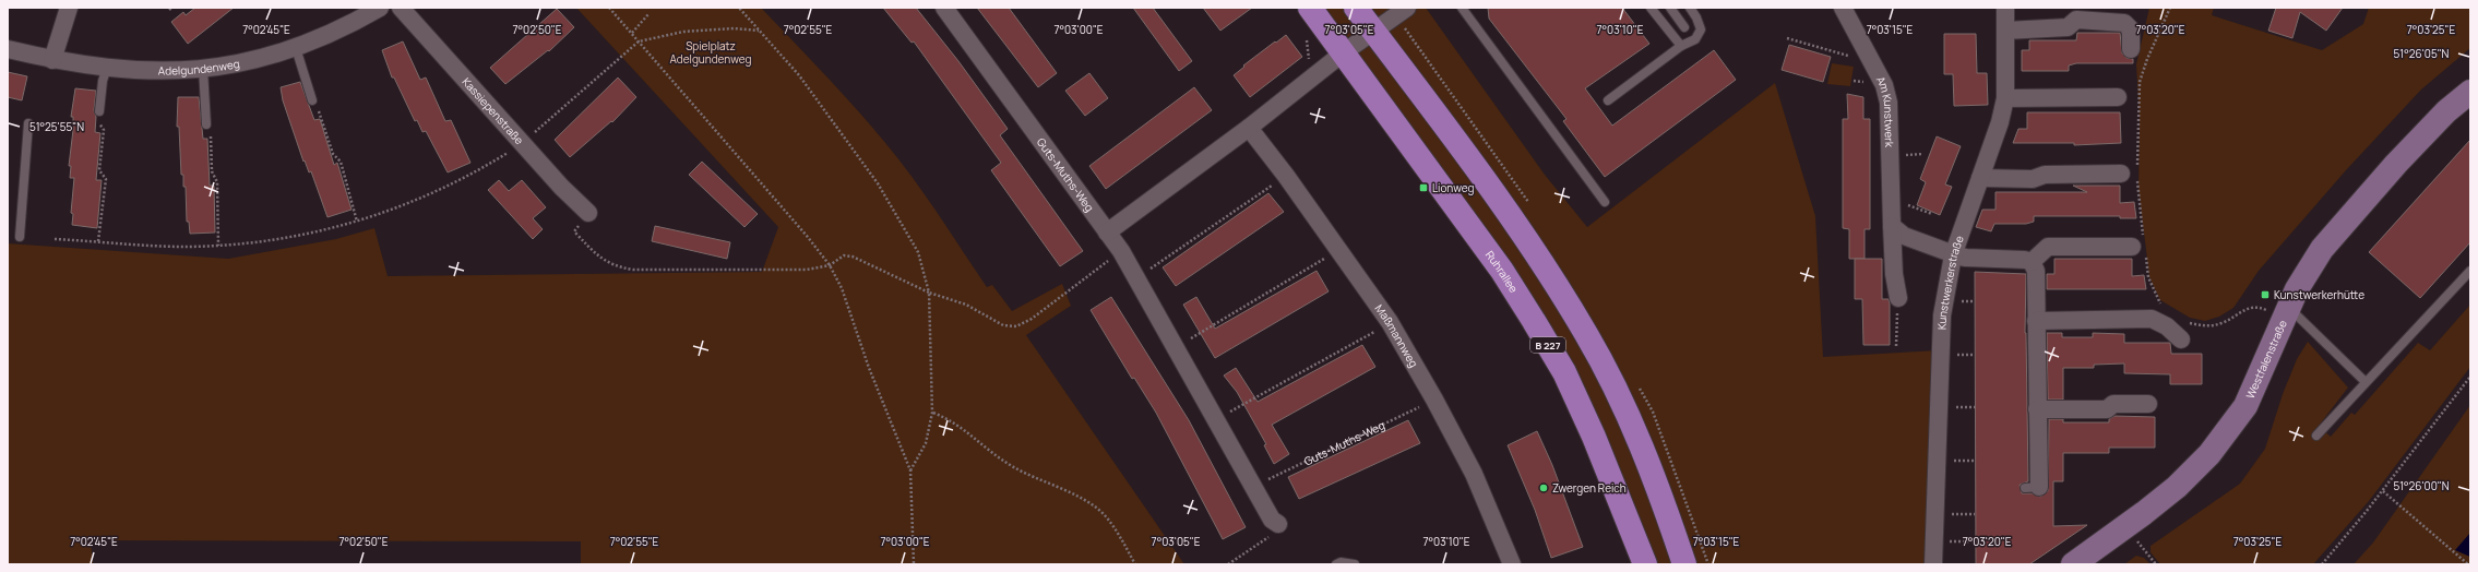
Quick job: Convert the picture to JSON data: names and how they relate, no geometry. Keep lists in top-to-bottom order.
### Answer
{
  "streets": {
    "main road": ["Ruhrallee", "B 227", "Westfalenstraße"],
    "street": [
      "Adelgundenweg",
      "Kassiepenstraße",
      "Am Kunstwerk",
      "Guts-Muths-Weg",
      "Kunstwerkerstraße",
      "Maßmannweg"
    ]
  },
  "crossings": [
    ["Guts-Muths-Weg", "Maßmannweg"]
  ],
  "parks": ["Spielplatz Adelgundenweg"],
  "places": {
    "transit": ["Lionweg", "Kunstwerkerhütte"],
    "other": ["Zwergen Reich"]
  },
  "coordinates": [
    "7°02'45\"E",
    "7°02'50\"E",
    "7°02'55\"E",
    "7°03'00\"E",
    "7°03'05\"E",
    "7°03'10\"E",
    "7°03'15\"E",
    "7°03'20\"E",
    "7°03'25\"E",
    "51°26'05\"N",
    "51°25'55\"N",
    "51°26'00\"N"
  ]
}
